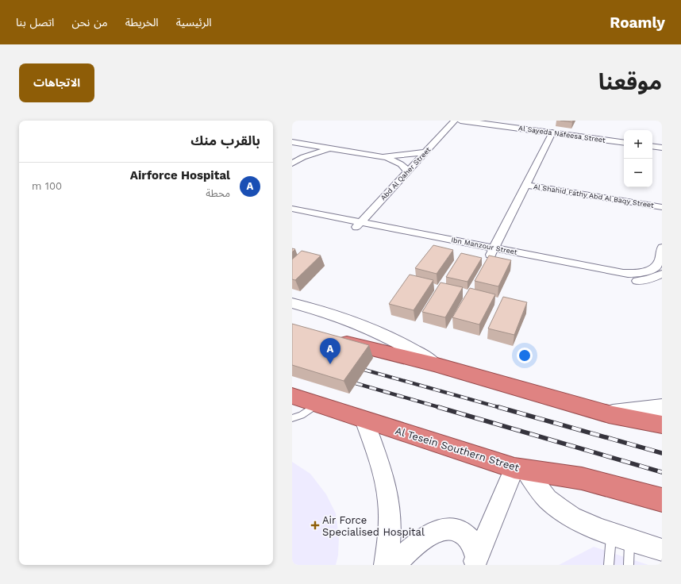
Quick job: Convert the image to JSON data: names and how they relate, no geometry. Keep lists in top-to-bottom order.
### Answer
{
  "streets": {
    "highway": ["Al Tesein Southern Street"],
    "street": [
      "Al Sayeda Nafeesa Street",
      "Abd Al Qaher Street",
      "Al Shahid Fathy Abd Al Baqy Street",
      "Ibn Manzour Street"
    ]
  },
  "crossings": [
    ["Abd Al Qaher Street", "Ibn Manzour Street"]
  ],
  "places": {
    "health": ["Air Force Specialised Hospital"]
  },
  "page": {
    "header": "Roamly",
    "nav": [
      "الرئيسية",
      "الخريطة",
      "من نحن",
      "اتصل بنا"
    ],
    "title": "موقعنا",
    "buttons": "الاتجاهات",
    "heading": "بالقرب منك",
    "map_buttons": ["+", "−"],
    "list": [
      {
        "mark": "A",
        "name": "Airforce Hospital",
        "note": "محطة",
        "value": "100 m"
      }
    ],
    "pins": "A"
  }
}
